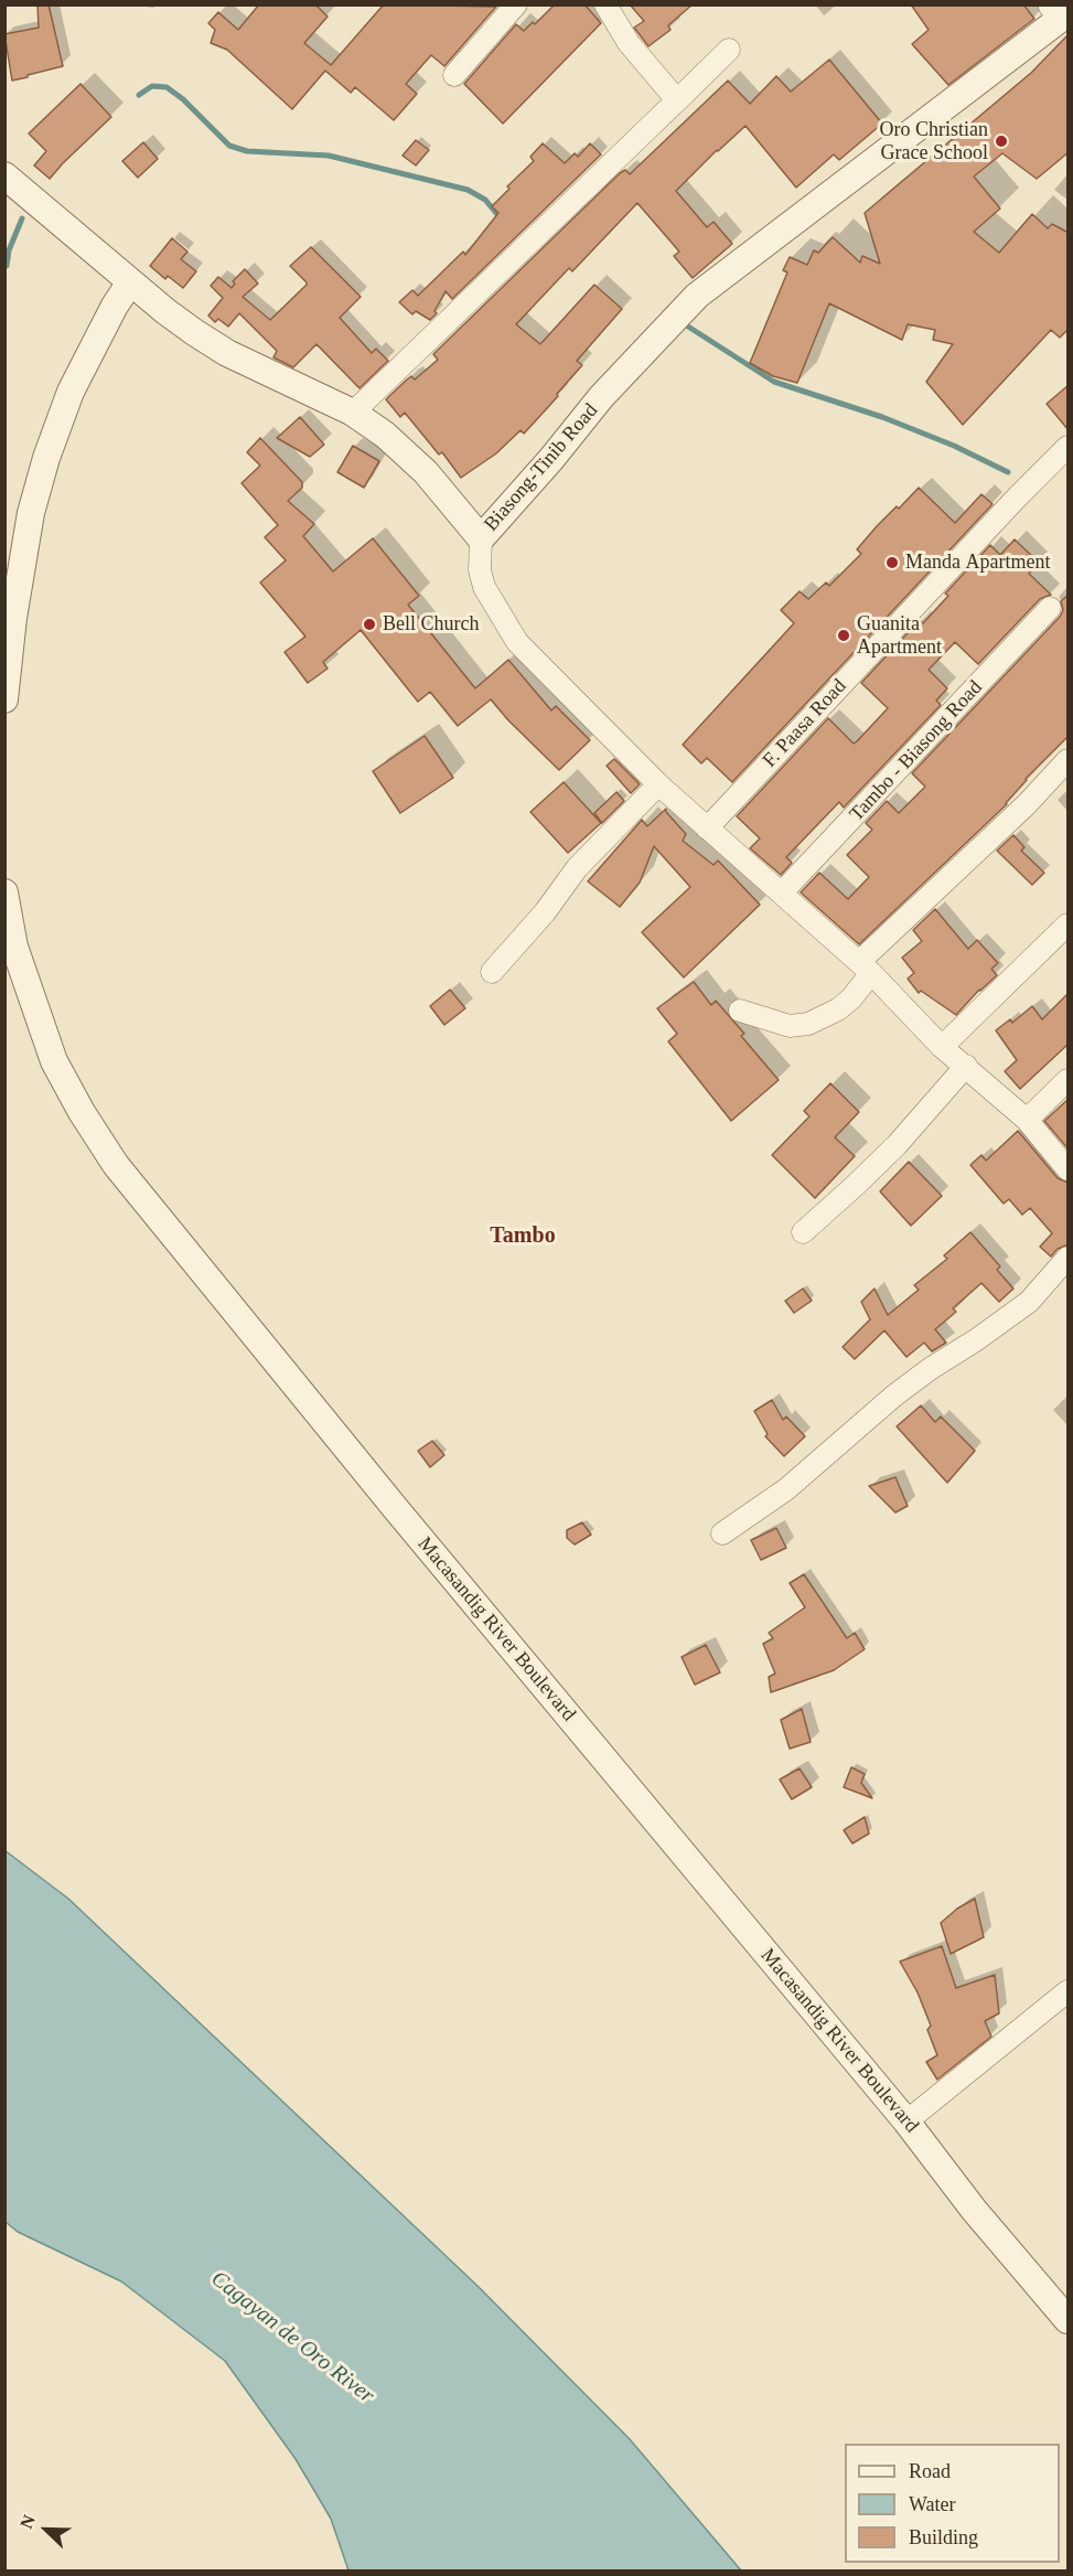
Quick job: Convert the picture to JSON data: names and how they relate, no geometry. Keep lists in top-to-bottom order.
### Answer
{
  "streets": {
    "street": [
      "Biasong-Tinib Road",
      "F. Paasa Road",
      "Tambo - Biasong Road",
      "Macasandig River Boulevard"
    ]
  },
  "districts": ["Tambo"],
  "water": ["Cagayan de Oro River"],
  "places": [
    "Oro Christian Grace School",
    "Manda Apartment",
    "Bell Church",
    "Guanita Apartment"
  ],
  "legend": ["Road", "Water", "Building"],
  "north": "top left"
}
